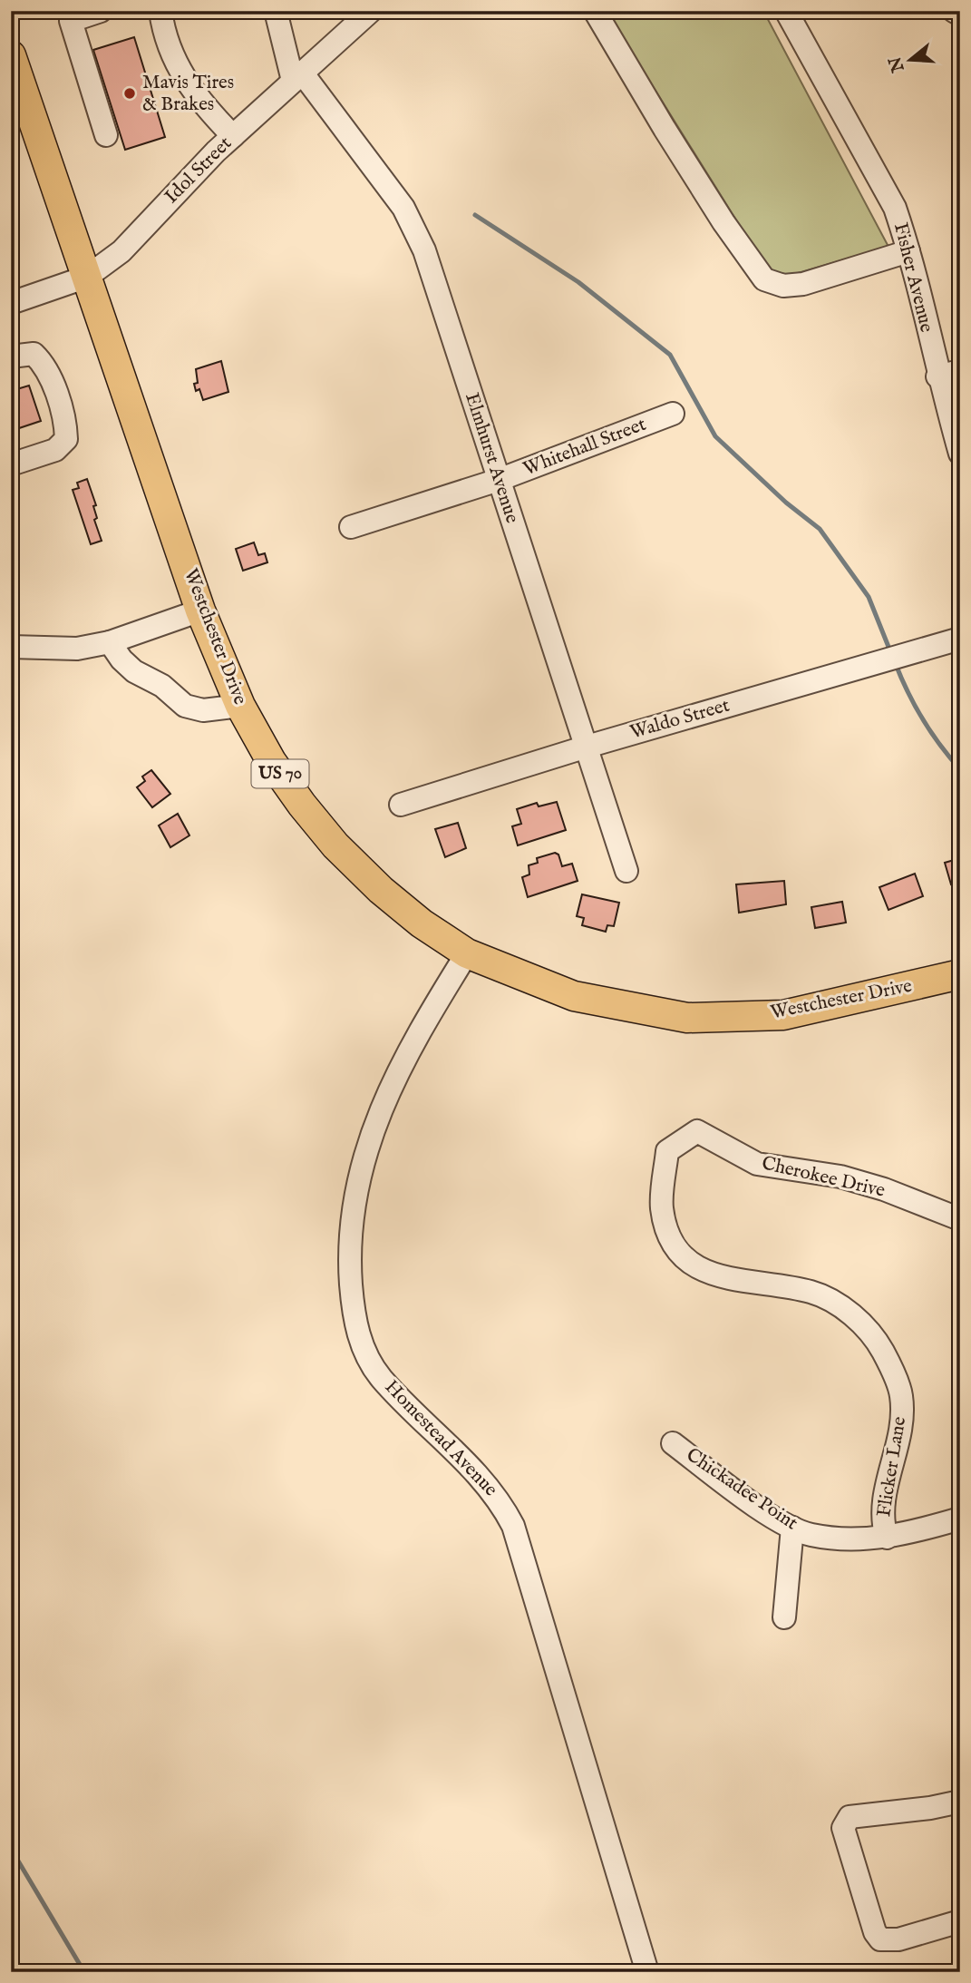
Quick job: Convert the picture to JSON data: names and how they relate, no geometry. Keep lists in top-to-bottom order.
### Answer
{
  "streets": {
    "main road": ["Westchester Drive", "US 70"],
    "street": [
      "Idol Street",
      "Fisher Avenue",
      "Whitehall Street",
      "Elmhurst Avenue",
      "Waldo Street",
      "Cherokee Drive",
      "Homestead Avenue",
      "Flicker Lane",
      "Chickadee Point"
    ]
  },
  "crossings": [
    ["Idol Street", "Elmhurst Avenue"],
    ["Idol Street", "Westchester Drive"],
    ["Whitehall Street", "Elmhurst Avenue"],
    ["Elmhurst Avenue", "Waldo Street"],
    ["Westchester Drive", "Homestead Avenue"],
    ["Cherokee Drive", "Flicker Lane"],
    ["Flicker Lane", "Chickadee Point"]
  ],
  "places": ["Mavis Tires & Brakes"],
  "north": "left"
}
